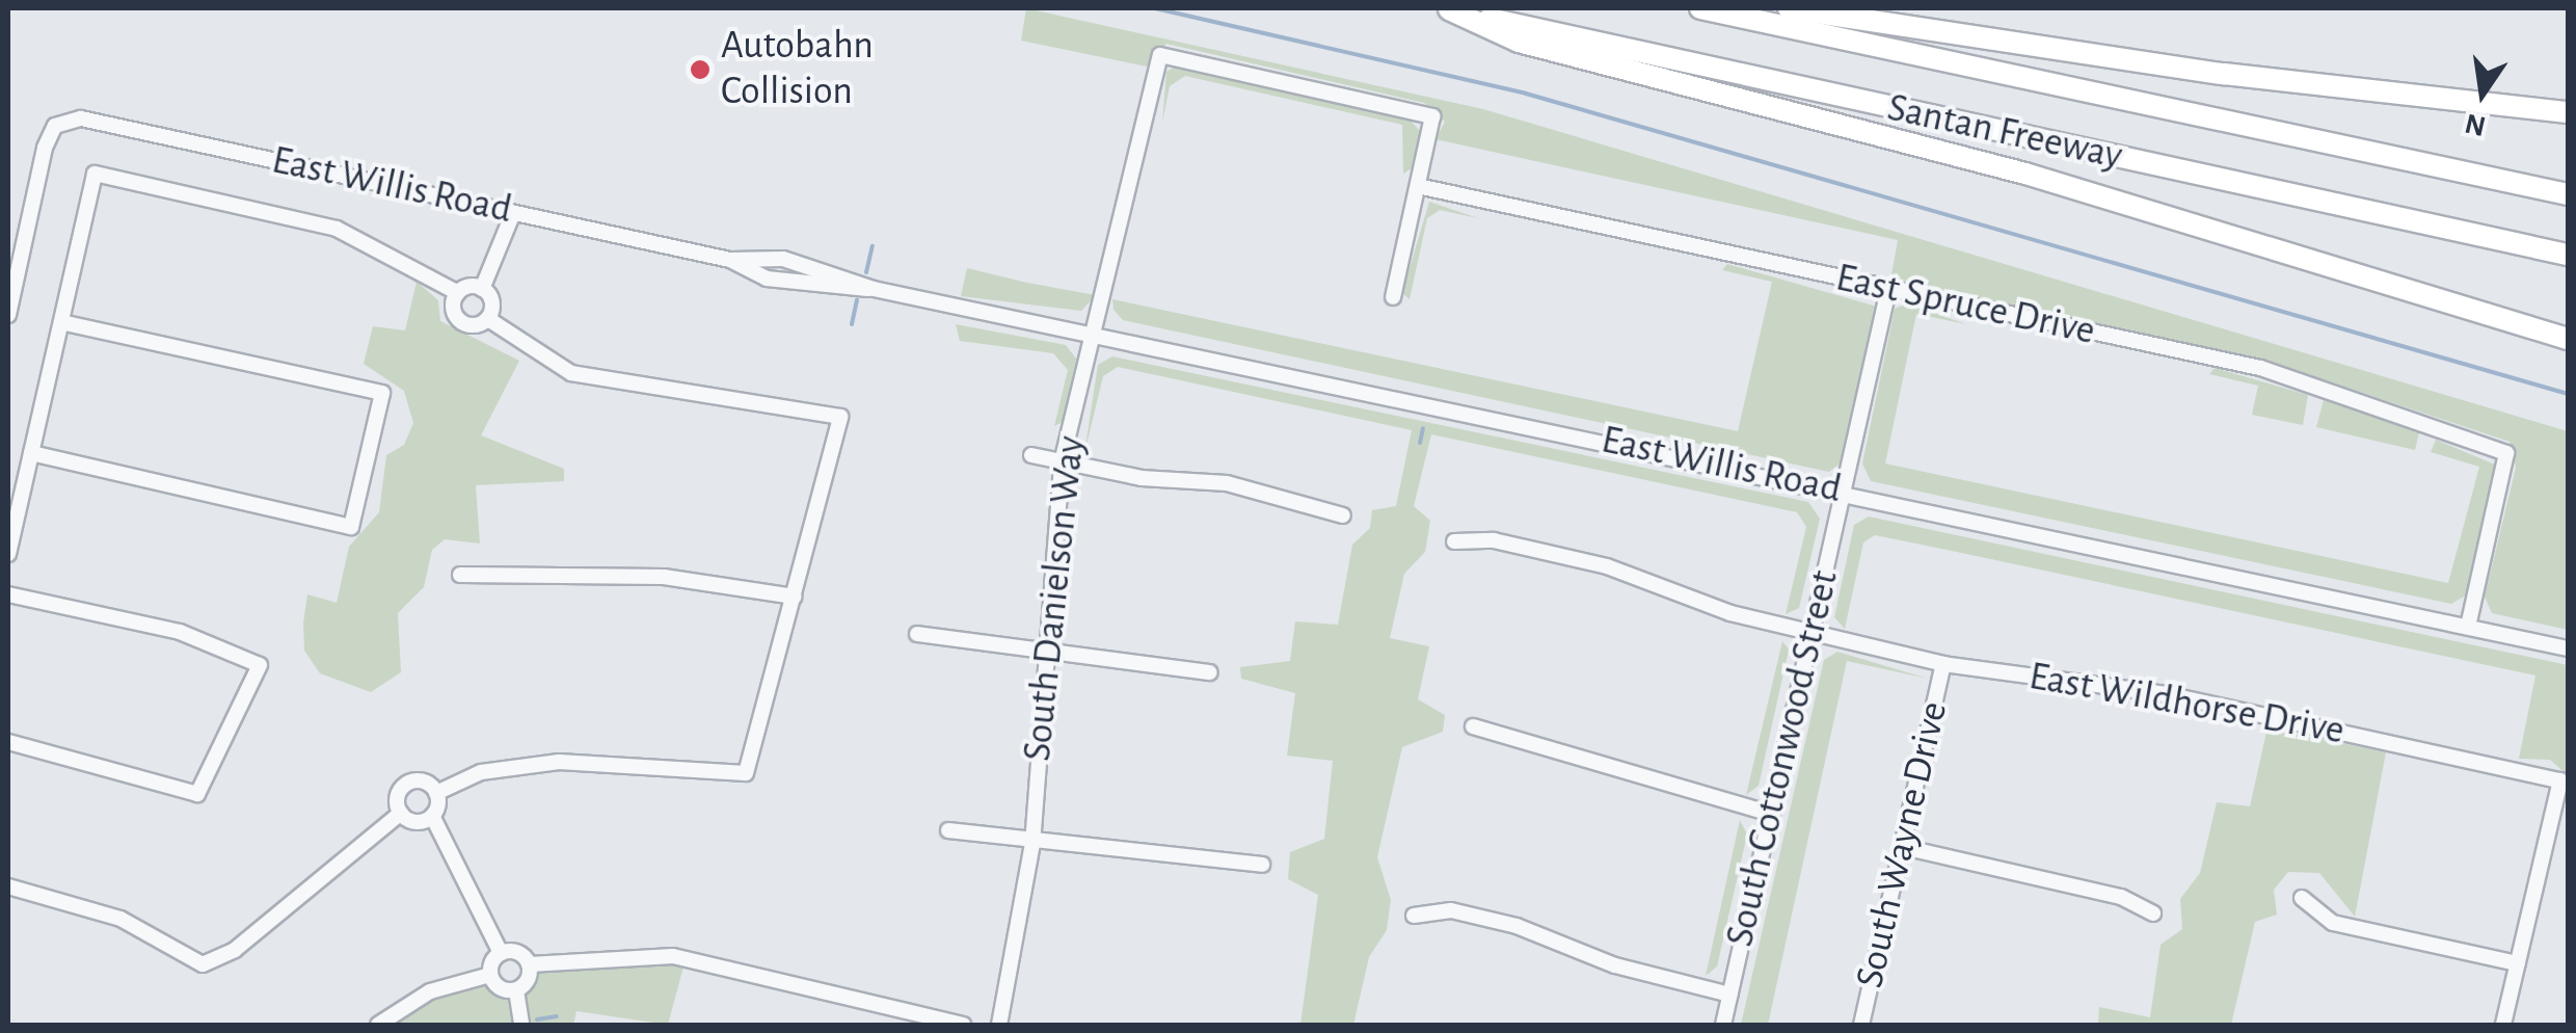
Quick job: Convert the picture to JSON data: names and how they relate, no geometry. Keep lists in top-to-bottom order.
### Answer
{
  "streets": {
    "highway": ["Santan Freeway"],
    "street": [
      "East Willis Road",
      "East Spruce Drive",
      "South Danielson Way",
      "East Wildhorse Drive",
      "South Cottonwood Street",
      "South Wayne Drive"
    ]
  },
  "crossings": [
    ["East Willis Road", "East Spruce Drive"],
    ["East Willis Road", "South Danielson Way"],
    ["East Willis Road", "South Cottonwood Street"],
    ["East Spruce Drive", "South Danielson Way"],
    ["East Spruce Drive", "South Cottonwood Street"],
    ["East Wildhorse Drive", "South Cottonwood Street"],
    ["East Wildhorse Drive", "South Wayne Drive"]
  ],
  "places": ["Autobahn Collision"],
  "north": "bottom"
}
